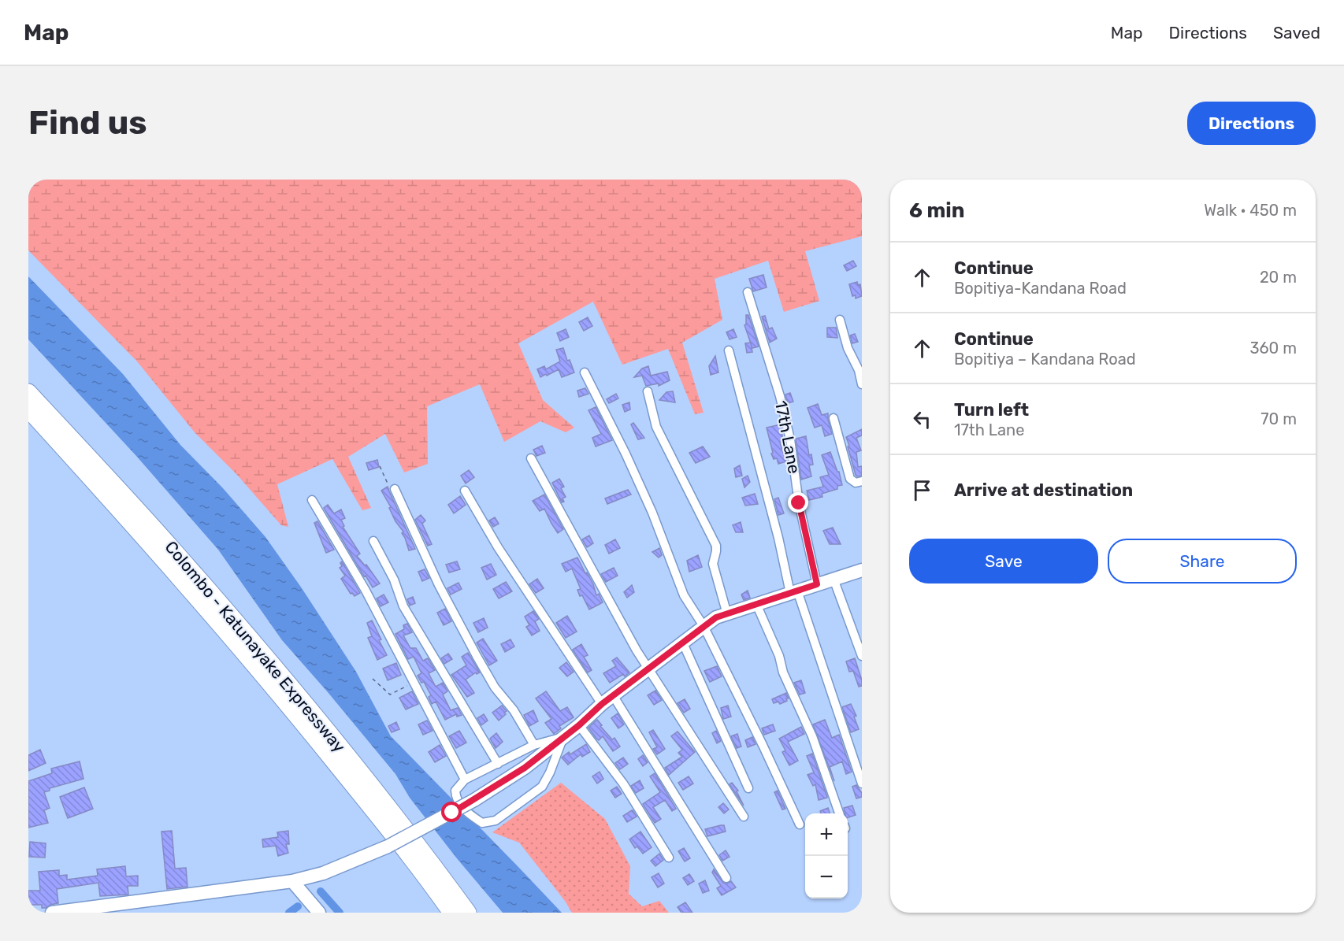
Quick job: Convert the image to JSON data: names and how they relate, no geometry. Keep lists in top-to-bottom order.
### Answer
{
  "streets": {
    "highway": ["Colombo - Katunayake Expressway"],
    "street": ["17th Lane"]
  },
  "page": {
    "header": "Map",
    "nav": ["Map", "Directions", "Saved"],
    "buttons": [
      "Directions",
      ["Save", "Share"]
    ],
    "title": "Find us",
    "heading": ["6 min", "Walk · 450 m"],
    "list": [
      ["Continue", "Bopitiya-Kandana Road", "20 m"],
      ["Continue", "Bopitiya – Kandana Road", "360 m"],
      ["Turn left", "17th Lane", "70 m"],
      "Arrive at destination"
    ],
    "map_buttons": ["+", "−"]
  }
}
